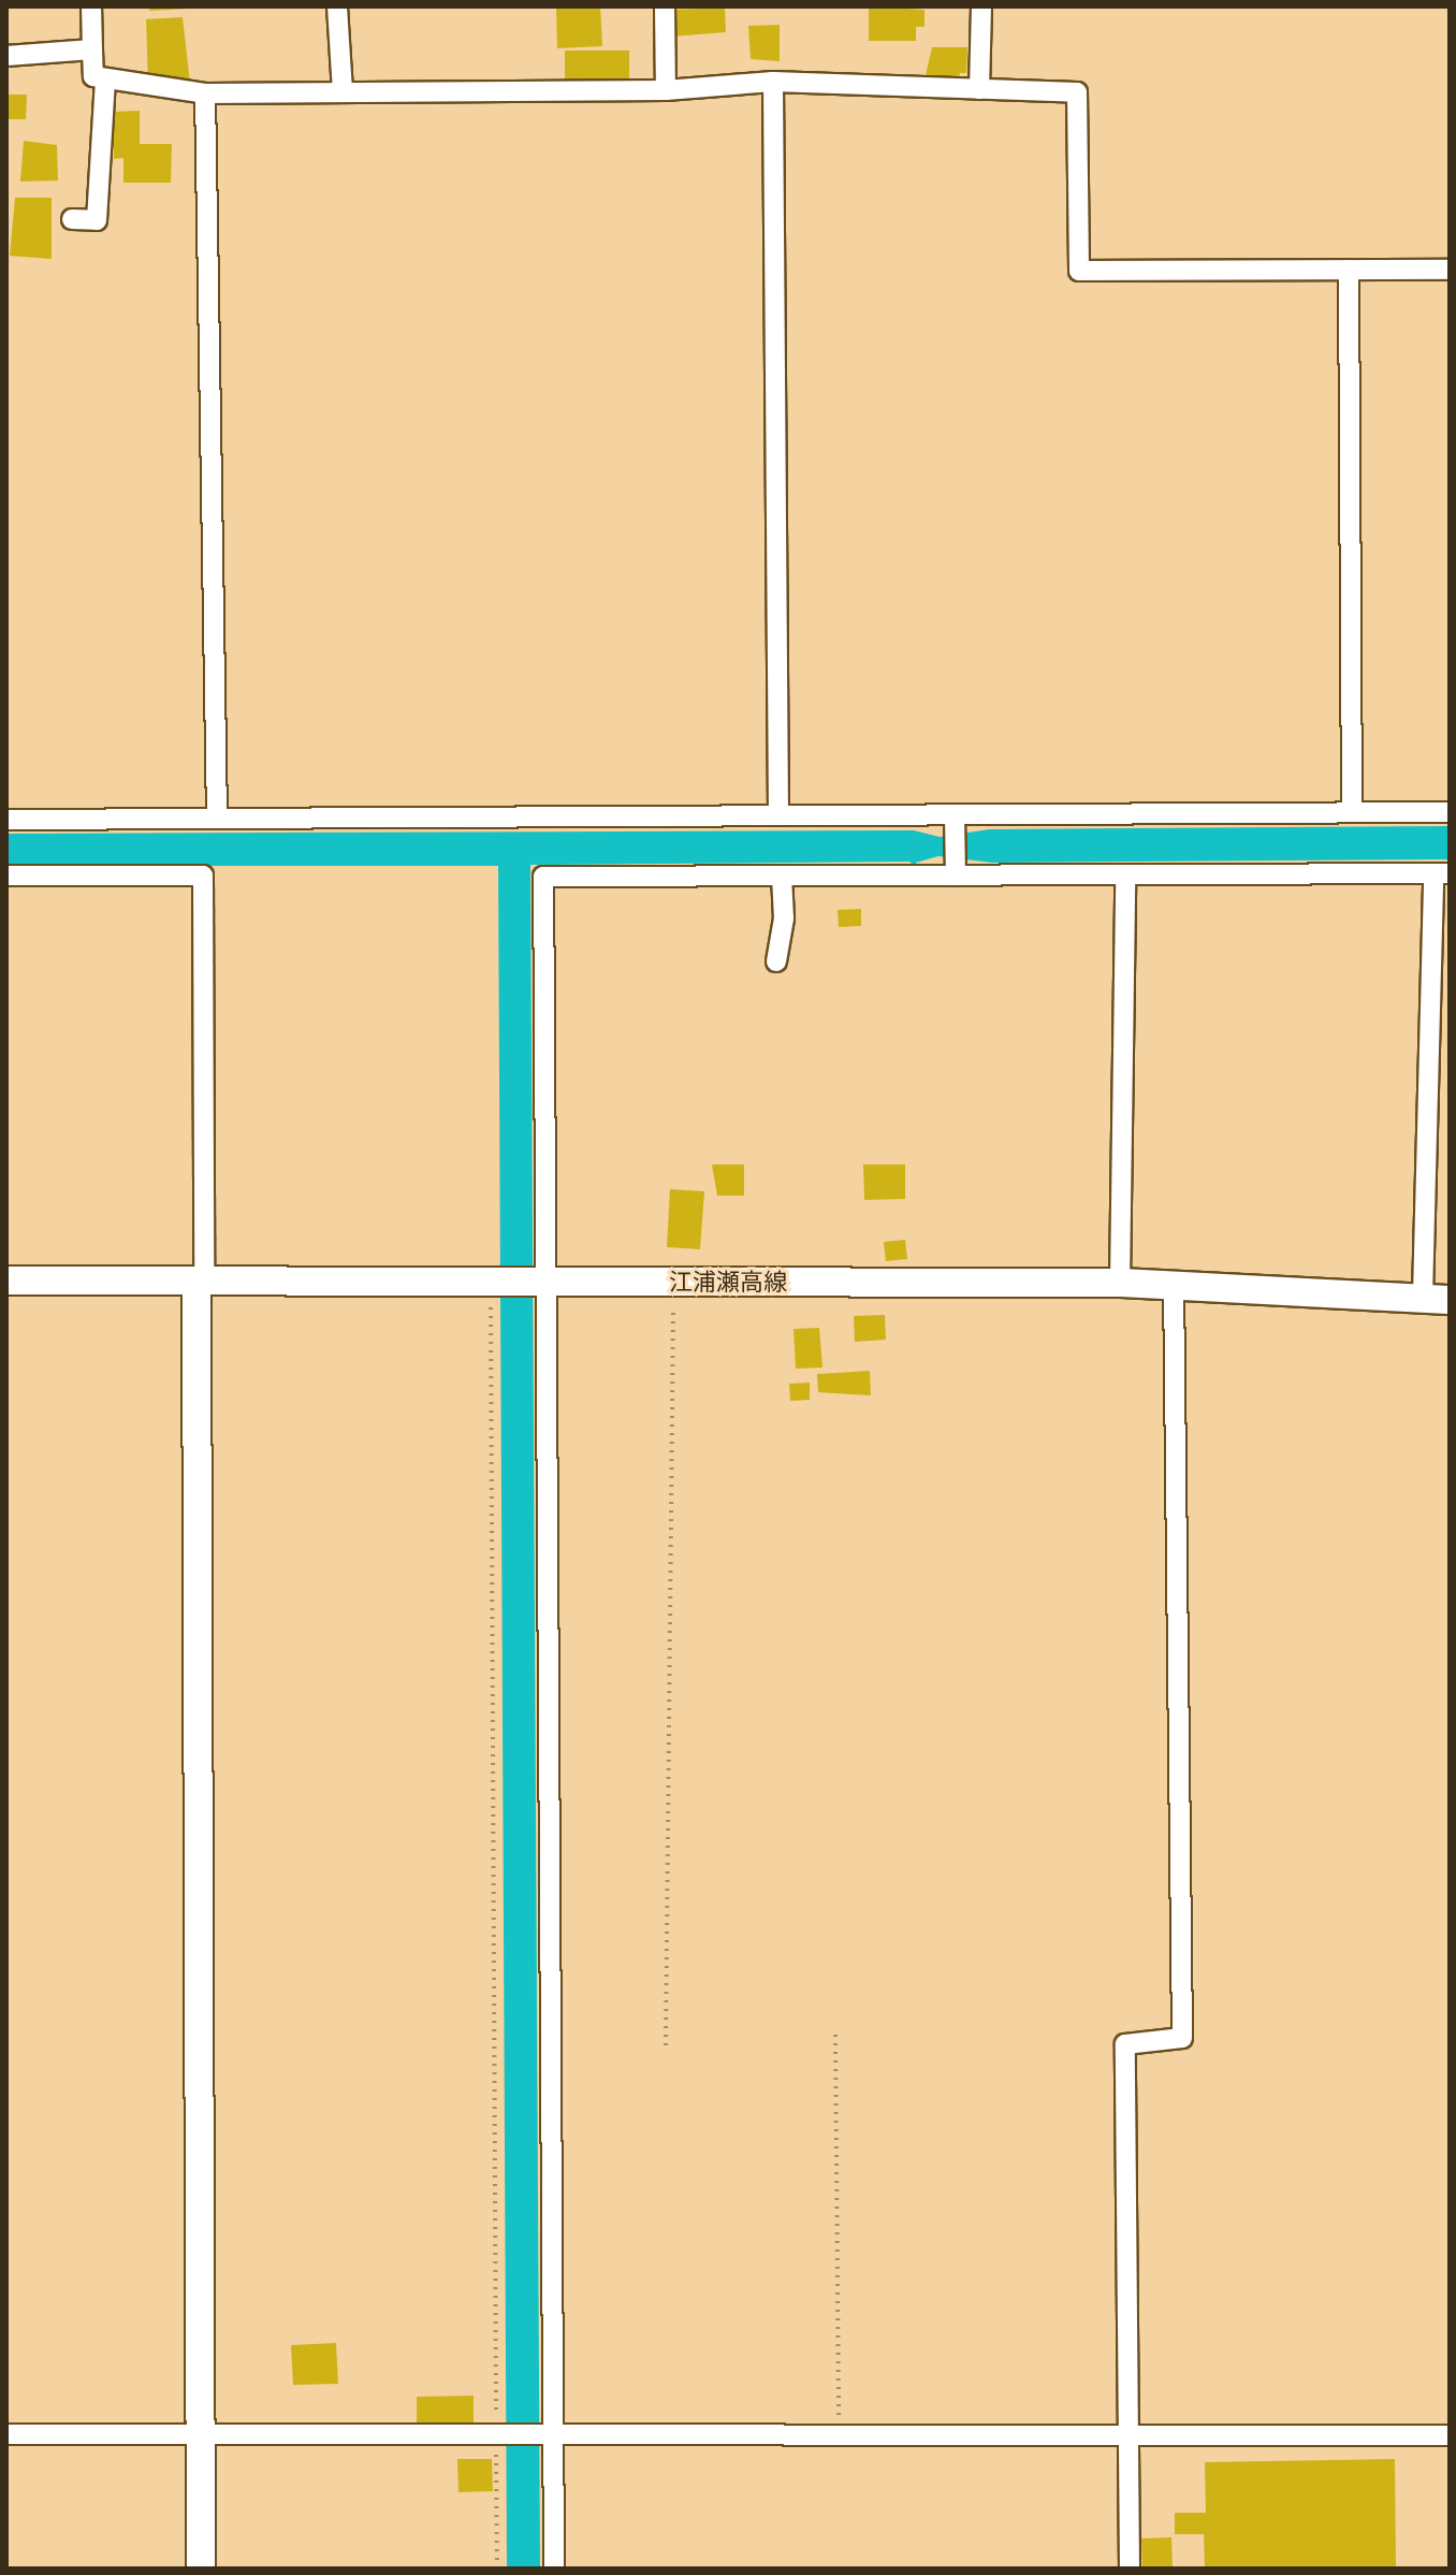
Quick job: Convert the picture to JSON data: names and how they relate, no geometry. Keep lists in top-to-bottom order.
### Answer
{
  "streets": {
    "main road": ["江浦瀬高線"]
  }
}
